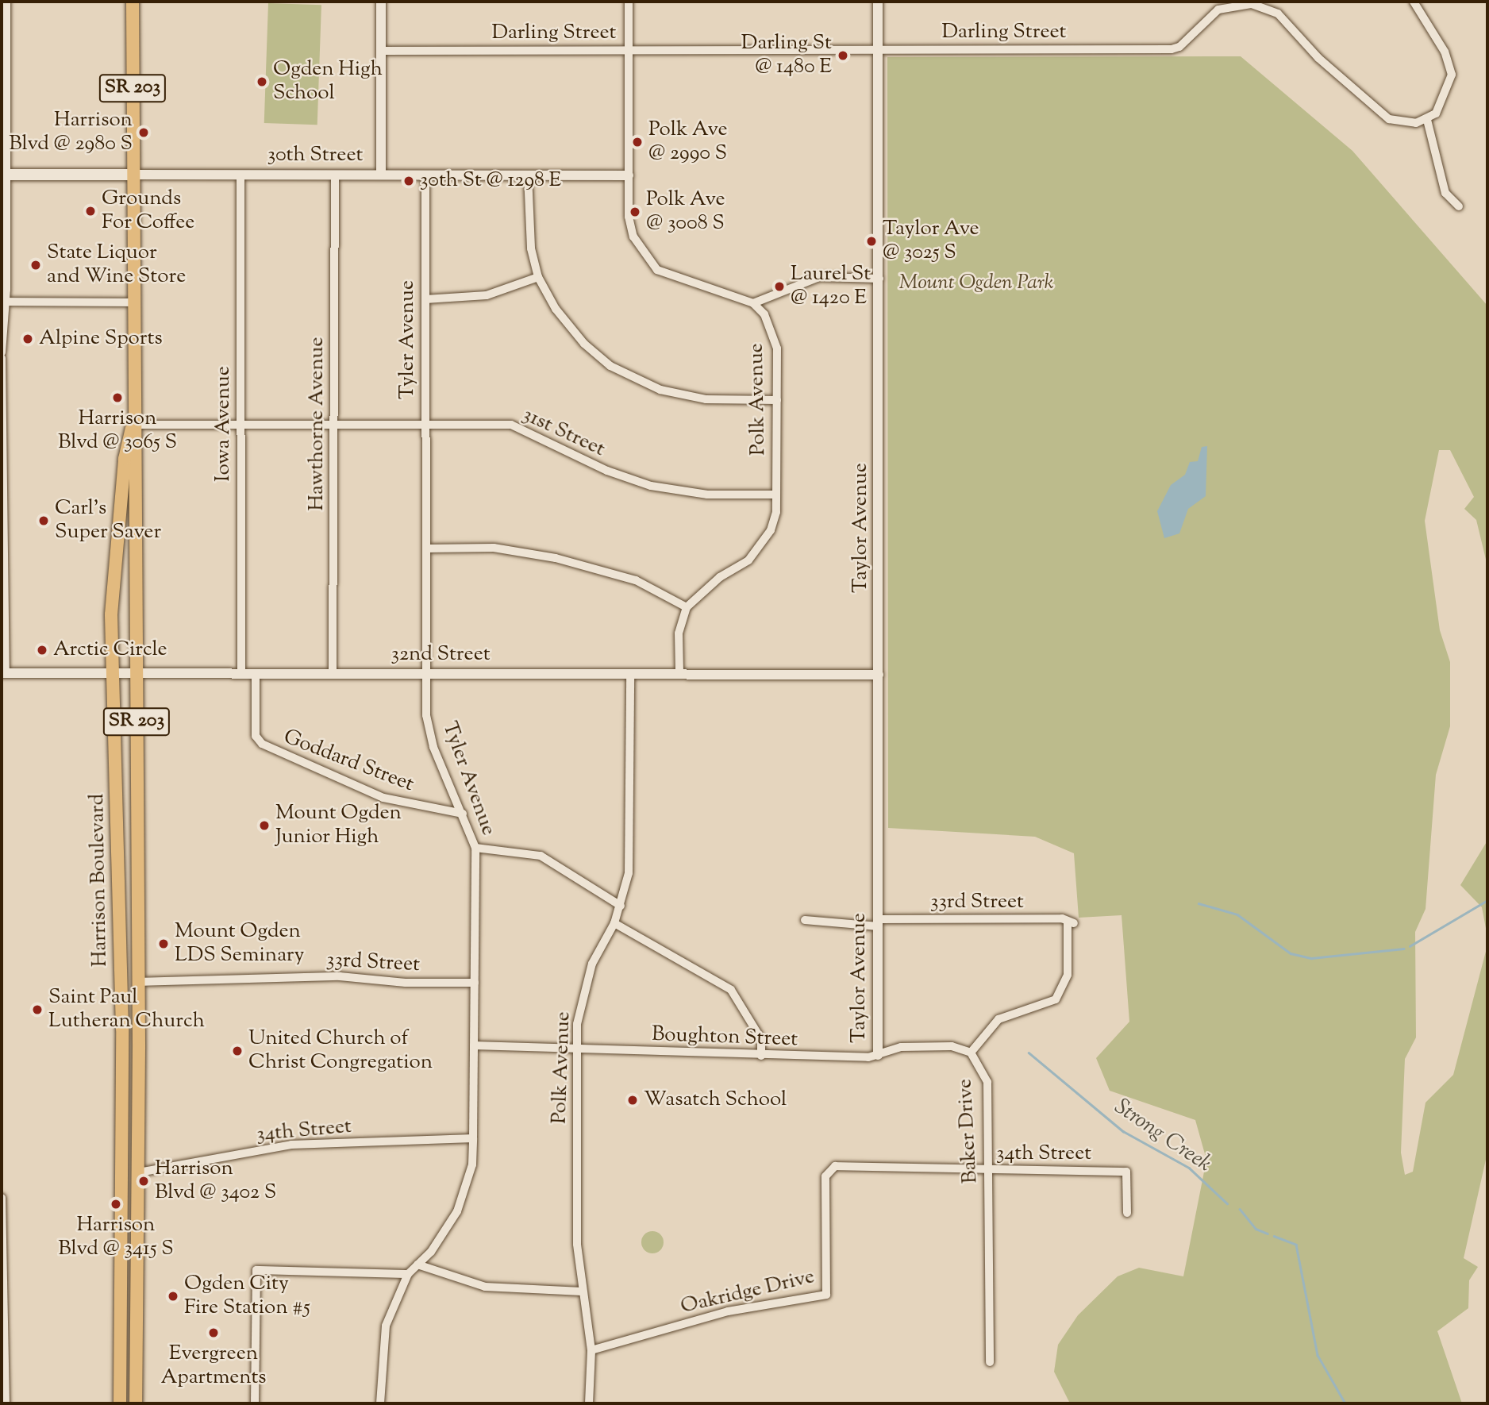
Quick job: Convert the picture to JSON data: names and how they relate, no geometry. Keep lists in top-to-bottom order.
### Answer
{
  "streets": {
    "main road": ["SR 203", "30th Street", "Harrison Boulevard"],
    "street": [
      "Darling Street",
      "Tyler Avenue",
      "Polk Avenue",
      "Iowa Avenue",
      "Hawthorne Avenue",
      "31st Street",
      "Taylor Avenue",
      "32nd Street",
      "Goddard Street",
      "33rd Street",
      "Boughton Street",
      "34th Street",
      "Baker Drive",
      "Oakridge Drive"
    ]
  },
  "crossings": [
    ["Darling Street", "Taylor Avenue"],
    ["30th Street", "Tyler Avenue"],
    ["30th Street", "Iowa Avenue"],
    ["30th Street", "Hawthorne Avenue"],
    ["30th Street", "Harrison Boulevard"],
    ["Tyler Avenue", "31st Street"],
    ["Tyler Avenue", "32nd Street"],
    ["Tyler Avenue", "Goddard Street"],
    ["Tyler Avenue", "33rd Street"],
    ["Tyler Avenue", "Boughton Street"],
    ["Tyler Avenue", "34th Street"],
    ["Polk Avenue", "31st Street"],
    ["Polk Avenue", "32nd Street"],
    ["Polk Avenue", "Boughton Street"],
    ["Polk Avenue", "Oakridge Drive"],
    ["Iowa Avenue", "31st Street"],
    ["Iowa Avenue", "32nd Street"],
    ["Hawthorne Avenue", "31st Street"],
    ["Hawthorne Avenue", "32nd Street"],
    ["31st Street", "Harrison Boulevard"],
    ["Taylor Avenue", "32nd Street"],
    ["Taylor Avenue", "33rd Street"],
    ["Taylor Avenue", "Boughton Street"],
    ["32nd Street", "Goddard Street"],
    ["32nd Street", "Harrison Boulevard"],
    ["Harrison Boulevard", "33rd Street"],
    ["Harrison Boulevard", "34th Street"],
    ["33rd Street", "Baker Drive"],
    ["Boughton Street", "Baker Drive"],
    ["34th Street", "Baker Drive"],
    ["34th Street", "Oakridge Drive"]
  ],
  "water": ["Strong Creek"],
  "parks": ["Mount Ogden Park"],
  "places": [
    "Darling St @ 1480 E",
    "Ogden High School",
    "Harrison Blvd @ 2980 S",
    "Polk Ave @ 2990 S",
    "30th St @ 1298 E",
    "Grounds For Coffee",
    "Polk Ave @ 3008 S",
    "Taylor Ave @ 3025 S",
    "State Liquor and Wine Store",
    "Laurel St @ 1420 E",
    "Alpine Sports",
    "Harrison Blvd @ 3065 S",
    "Carl's Super Saver",
    "Arctic Circle",
    "Mount Ogden Junior High",
    "Mount Ogden LDS Seminary",
    "Saint Paul Lutheran Church",
    "United Church of Christ Congregation",
    "Wasatch School",
    "Harrison Blvd @ 3402 S",
    "Harrison Blvd @ 3415 S",
    "Ogden City Fire Station #5",
    "Evergreen Apartments"
  ]
}
